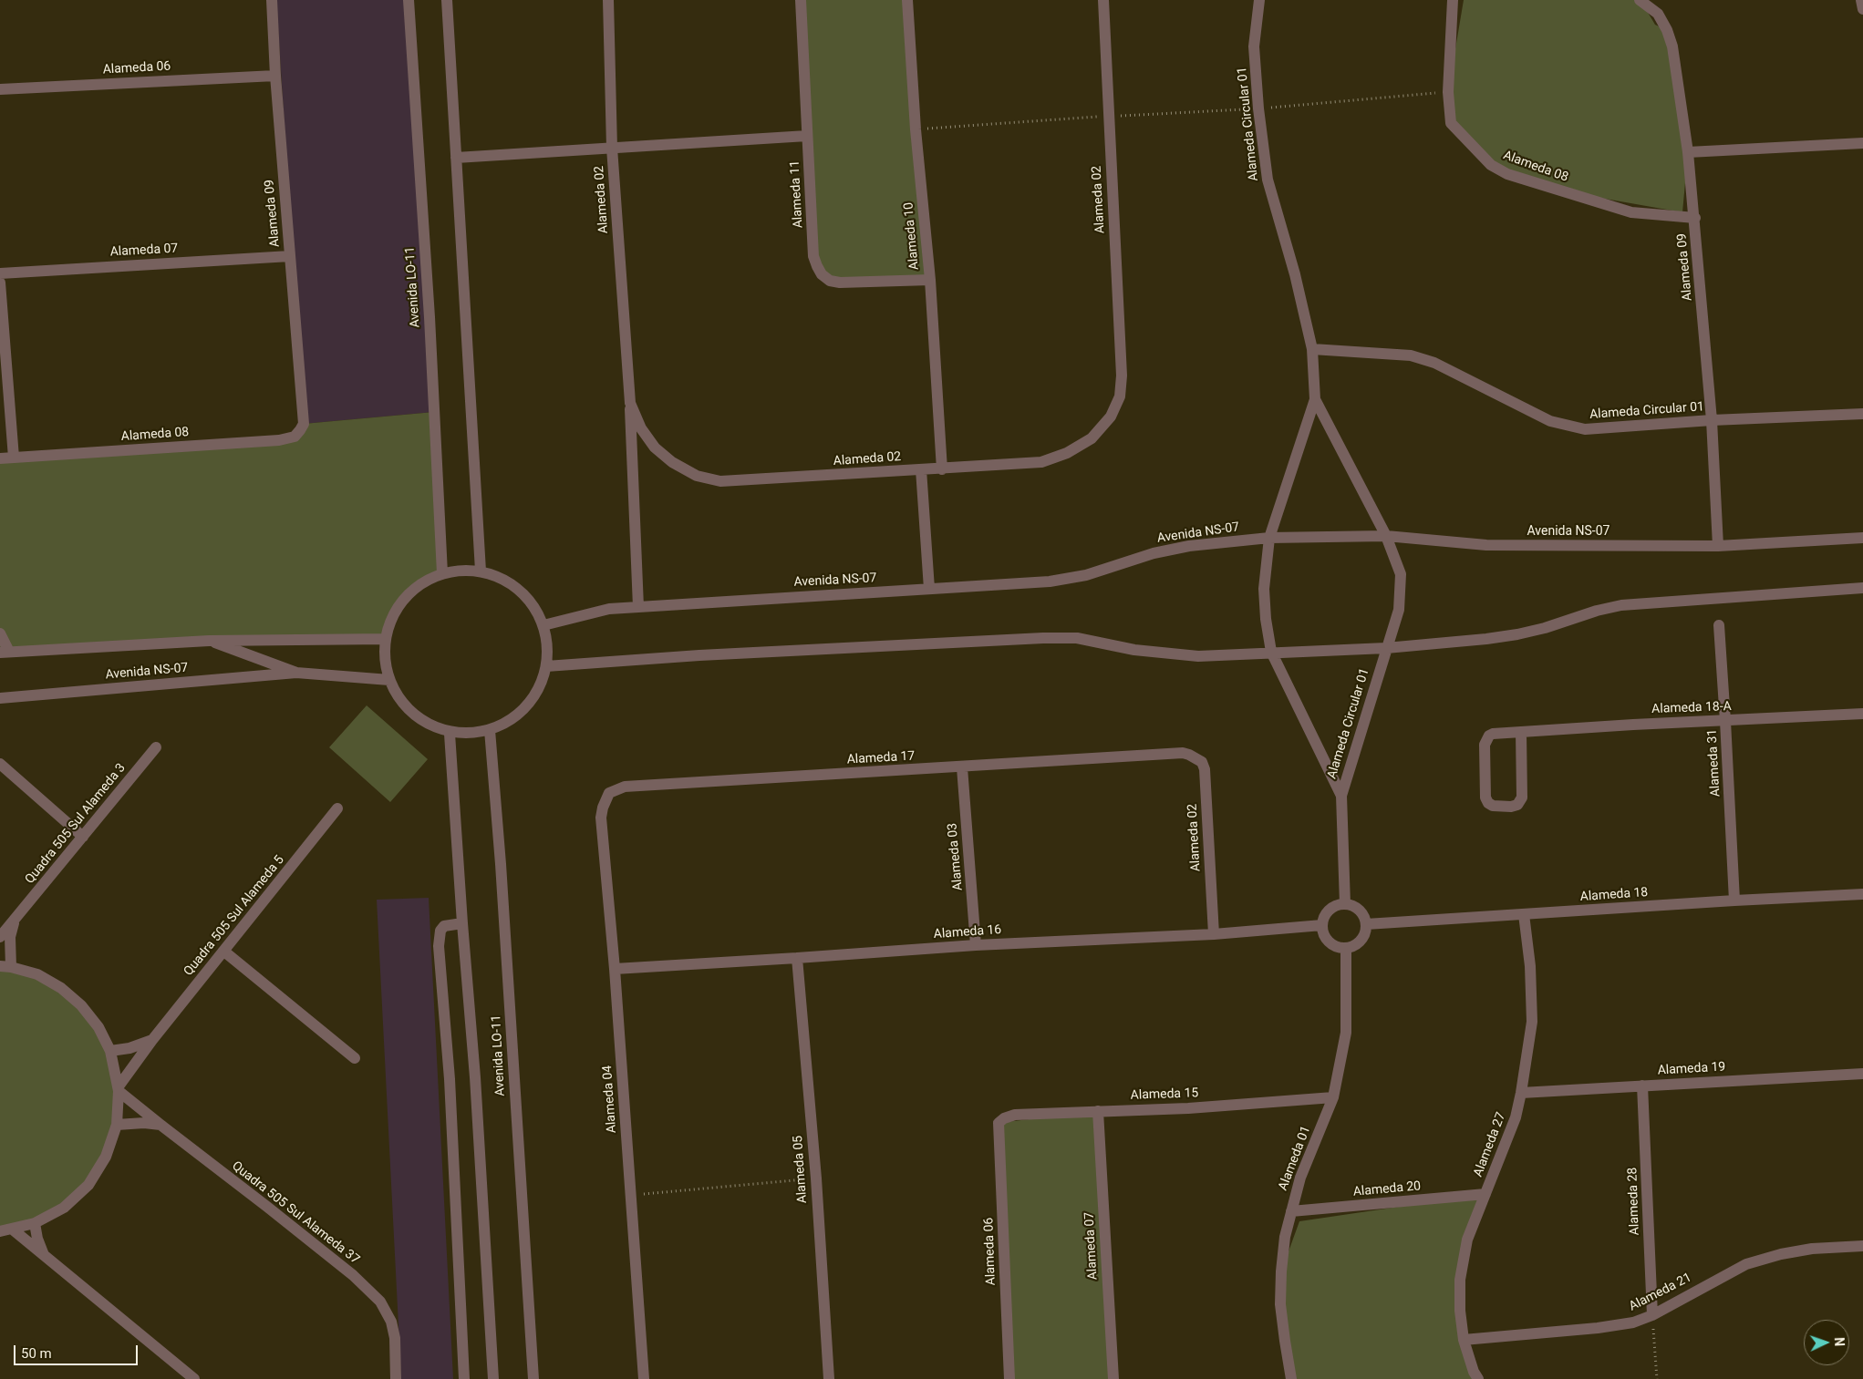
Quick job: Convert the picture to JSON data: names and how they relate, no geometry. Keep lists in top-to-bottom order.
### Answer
{
  "streets": {
    "street": [
      "Alameda 06",
      "Alameda Circular 01",
      "Alameda 08",
      "Alameda 11",
      "Alameda 02",
      "Alameda 09",
      "Alameda 10",
      "Alameda 07",
      "Avenida LO-11",
      "Avenida NS-07",
      "Alameda 18-A",
      "Alameda 17",
      "Alameda 31",
      "Quadra 505 Sul Alameda 3",
      "Alameda 03",
      "Alameda 18",
      "Quadra 505 Sul Alameda 5",
      "Alameda 16",
      "Alameda 19",
      "Alameda 15",
      "Alameda 04",
      "Alameda 27",
      "Alameda 01",
      "Alameda 05",
      "Alameda 20",
      "Alameda 28",
      "Quadra 505 Sul Alameda 37",
      "Alameda 21"
    ]
  },
  "crossings": [
    ["Alameda 06", "Alameda 09"],
    ["Alameda 06", "Alameda 15"],
    ["Alameda Circular 01", "Alameda 09"],
    ["Alameda Circular 01", "Avenida NS-07"],
    ["Alameda 08", "Alameda 09"],
    ["Alameda 11", "Alameda 10"],
    ["Alameda 02", "Alameda 10"],
    ["Alameda 02", "Alameda 17"],
    ["Alameda 02", "Alameda 16"],
    ["Alameda 09", "Alameda 07"],
    ["Alameda 09", "Avenida NS-07"],
    ["Alameda 07", "Alameda 15"],
    ["Alameda 18-A", "Alameda 31"],
    ["Alameda 17", "Alameda 03"],
    ["Alameda 17", "Alameda 04"],
    ["Alameda 31", "Alameda 18"],
    ["Alameda 03", "Alameda 16"],
    ["Alameda 18", "Alameda 16"],
    ["Alameda 18", "Alameda 27"],
    ["Alameda 18", "Alameda 01"],
    ["Alameda 16", "Alameda 04"],
    ["Alameda 16", "Alameda 01"],
    ["Alameda 16", "Alameda 05"],
    ["Alameda 19", "Alameda 27"],
    ["Alameda 19", "Alameda 28"],
    ["Alameda 15", "Alameda 01"],
    ["Alameda 27", "Alameda 20"],
    ["Alameda 27", "Alameda 21"],
    ["Alameda 01", "Alameda 20"],
    ["Alameda 28", "Alameda 21"]
  ],
  "scale_bar": "50 m",
  "north": "right"
}
